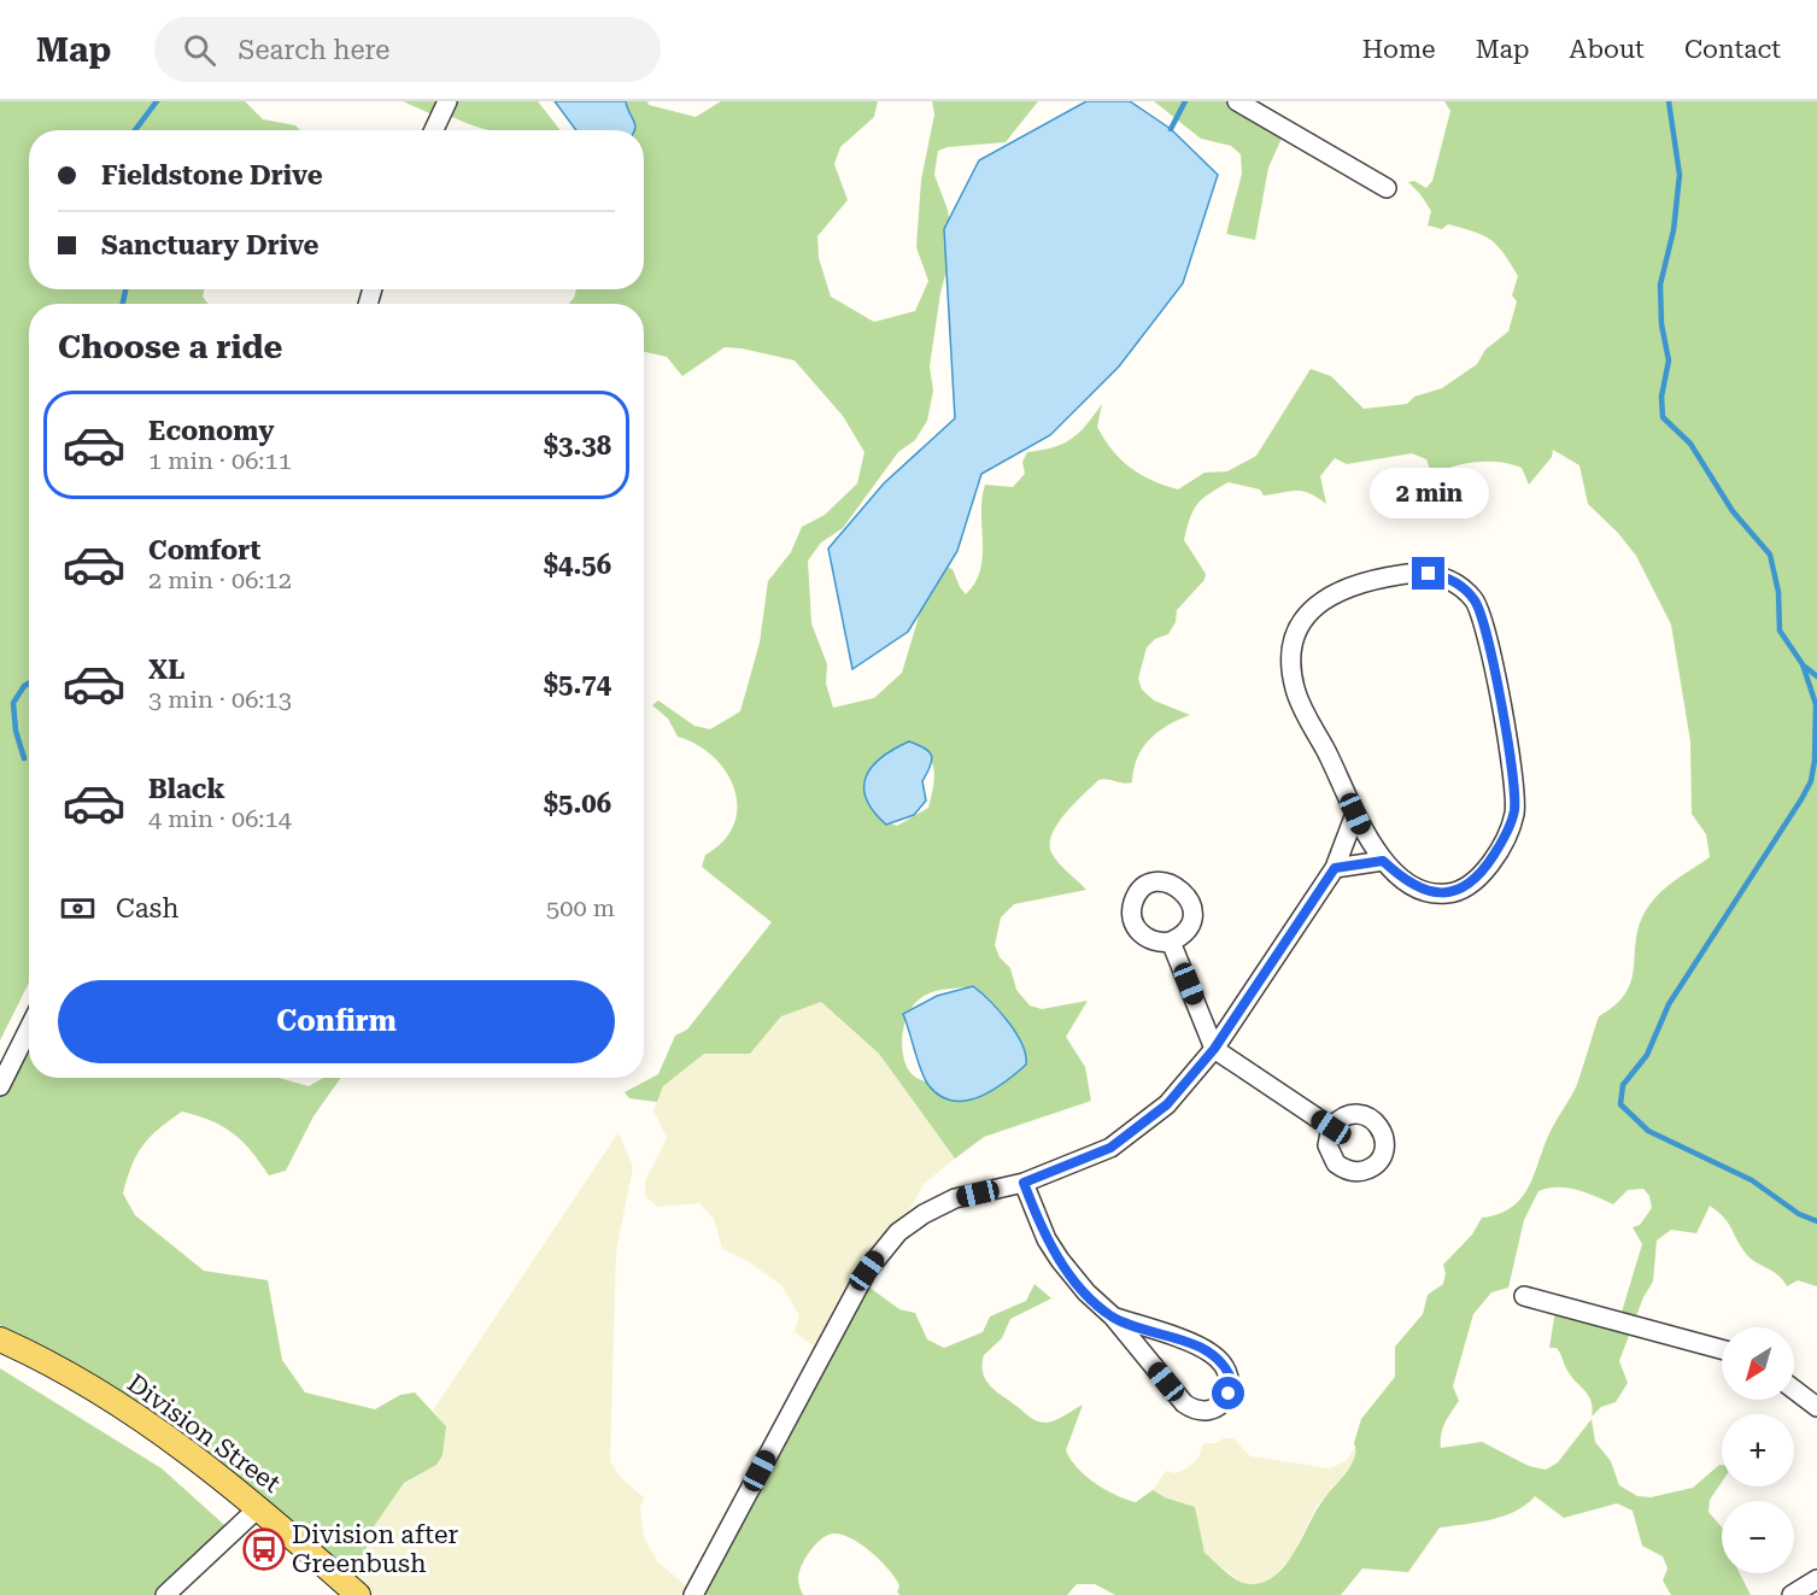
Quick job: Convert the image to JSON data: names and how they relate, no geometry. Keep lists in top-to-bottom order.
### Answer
{
  "streets": {
    "main road": ["Division Street"]
  },
  "places": {
    "bus stop": ["Division after Greenbush"]
  },
  "north": "bottom left",
  "page": {
    "header": "Map",
    "search": "Search here",
    "nav": [
      "Home",
      "Map",
      "About",
      "Contact"
    ],
    "banner": ["Fieldstone Drive", "Sanctuary Drive"],
    "heading": "Choose a ride",
    "list": [
      {
        "name": "Economy",
        "note": "1 min · 06:11",
        "value": "$3.38"
      },
      {
        "name": "Comfort",
        "note": "2 min · 06:12",
        "value": "$4.56"
      },
      {
        "name": "XL",
        "note": "3 min · 06:13",
        "value": "$5.74"
      },
      {
        "name": "Black",
        "note": "4 min · 06:14",
        "value": "$5.06"
      }
    ],
    "bubble": "2 min",
    "pay": ["Cash", "500 m"],
    "buttons": "Confirm",
    "map_buttons": ["+", "−"]
  }
}
